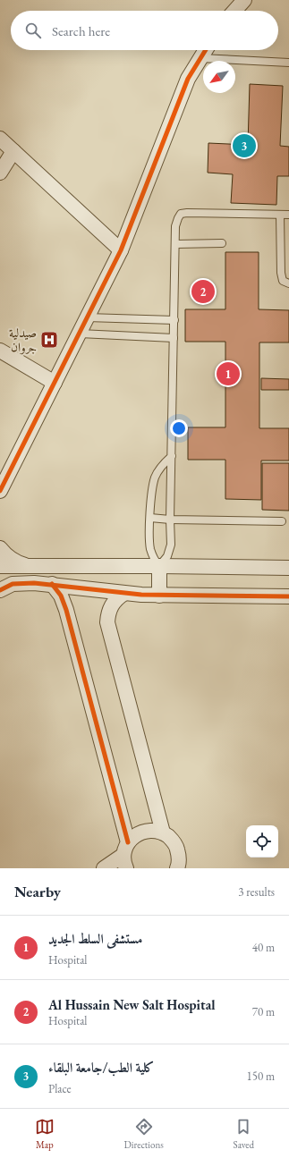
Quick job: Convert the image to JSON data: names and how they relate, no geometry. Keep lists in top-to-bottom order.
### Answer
{
  "places": {
    "hospital": ["صيدلية جروان"]
  },
  "north": "bottom left",
  "page": {
    "search": "Search here",
    "pins": ["3", "2", "1"],
    "heading": ["Nearby", "3 results"],
    "list": [
      {
        "mark": "1",
        "name": "مستشفى السلط الجديد",
        "note": "Hospital",
        "value": "40 m"
      },
      {
        "mark": "2",
        "name": "Al Hussain New Salt Hospital",
        "note": "Hospital",
        "value": "70 m"
      },
      {
        "mark": "3",
        "name": "كلية الطب/جامعة البلقاء",
        "note": "Place",
        "value": "150 m"
      }
    ],
    "nav": ["Map", "Directions", "Saved"]
  }
}
